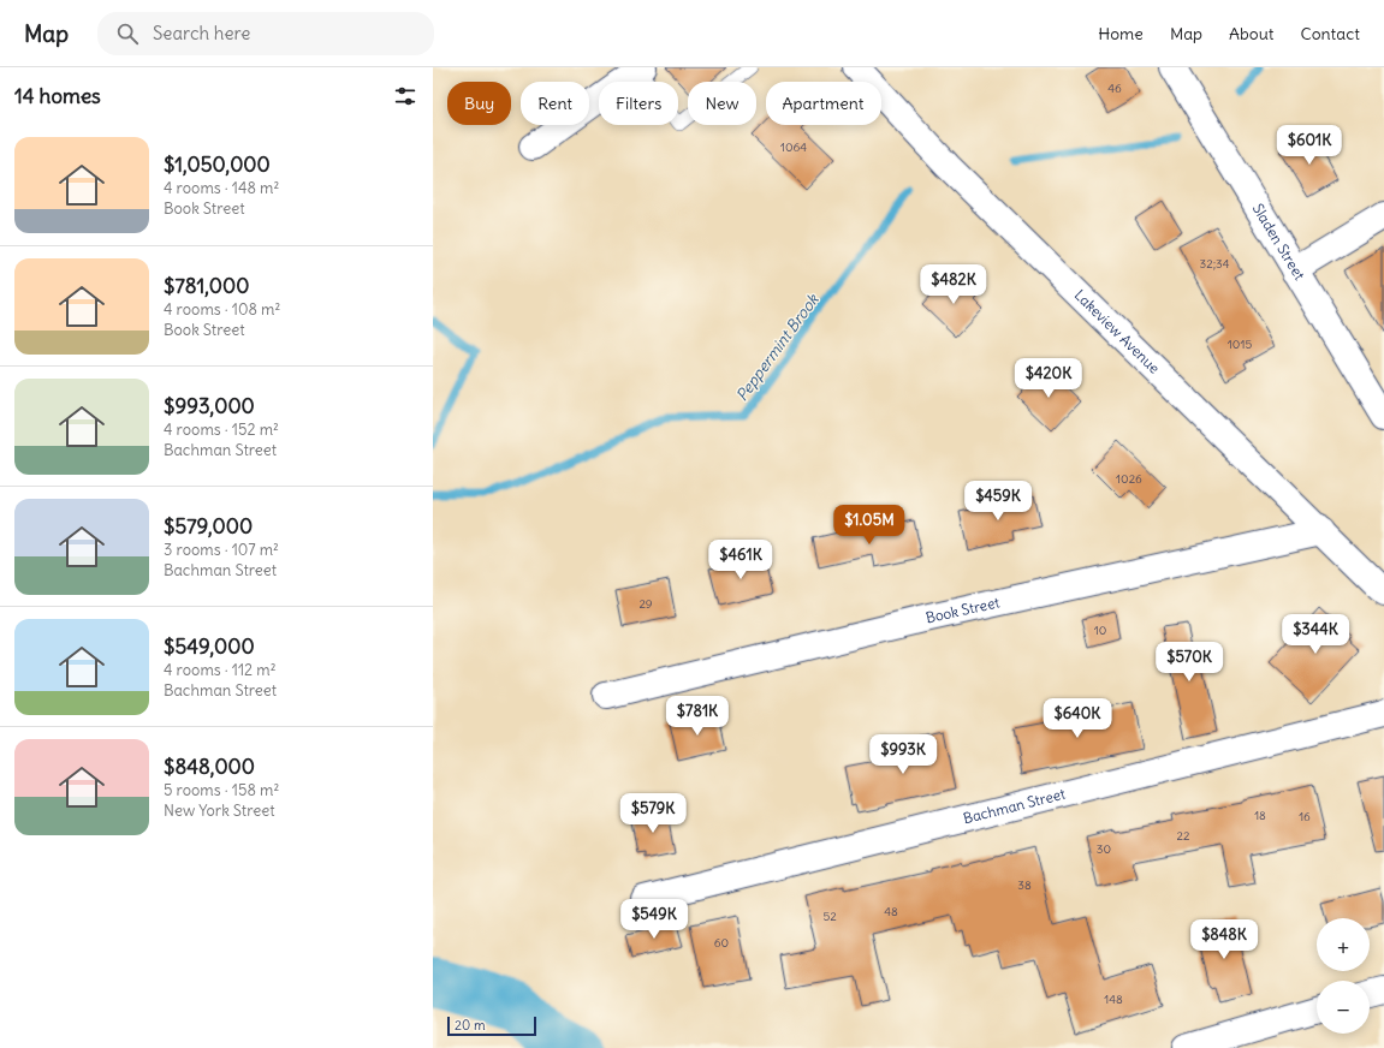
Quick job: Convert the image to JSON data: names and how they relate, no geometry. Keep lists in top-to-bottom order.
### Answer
{
  "streets": {
    "street": [
      "Sladen Street",
      "Lakeview Avenue",
      "Book Street",
      "Bachman Street"
    ]
  },
  "crossings": [
    ["Lakeview Avenue", "Book Street"]
  ],
  "water": ["Peppermint Brook"],
  "house_numbers": [
    "46",
    "1064",
    "32;34",
    "1015",
    "1026",
    "29",
    "10",
    "18",
    "16",
    "22",
    "30",
    "38",
    "48",
    "52",
    "60",
    "148"
  ],
  "scale_bar": "20 m",
  "page": {
    "header": "Map",
    "search": "Search here",
    "nav": [
      "Home",
      "Map",
      "About",
      "Contact"
    ],
    "heading": "14 homes",
    "chip": [
      "Buy",
      "Rent",
      "Filters",
      "New",
      "Apartment"
    ],
    "list": [
      {
        "name": "$1,050,000",
        "note": "4 rooms · 148 m² · Book Street"
      },
      {
        "name": "$781,000",
        "note": "4 rooms · 108 m² · Book Street"
      },
      {
        "name": "$993,000",
        "note": "4 rooms · 152 m² · Bachman Street"
      },
      {
        "name": "$579,000",
        "note": "3 rooms · 107 m² · Bachman Street"
      },
      {
        "name": "$549,000",
        "note": "4 rooms · 112 m² · Bachman Street"
      },
      {
        "name": "$848,000",
        "note": "5 rooms · 158 m² · New York Street"
      }
    ],
    "price": [
      "$601K",
      "$482K",
      "$420K",
      "$459K",
      "$1.05M",
      "$461K",
      "$344K",
      "$570K",
      "$781K",
      "$640K",
      "$993K",
      "$579K",
      "$549K",
      "$848K"
    ],
    "map_buttons": ["+", "−"],
    "scale": "20 m"
  }
}
